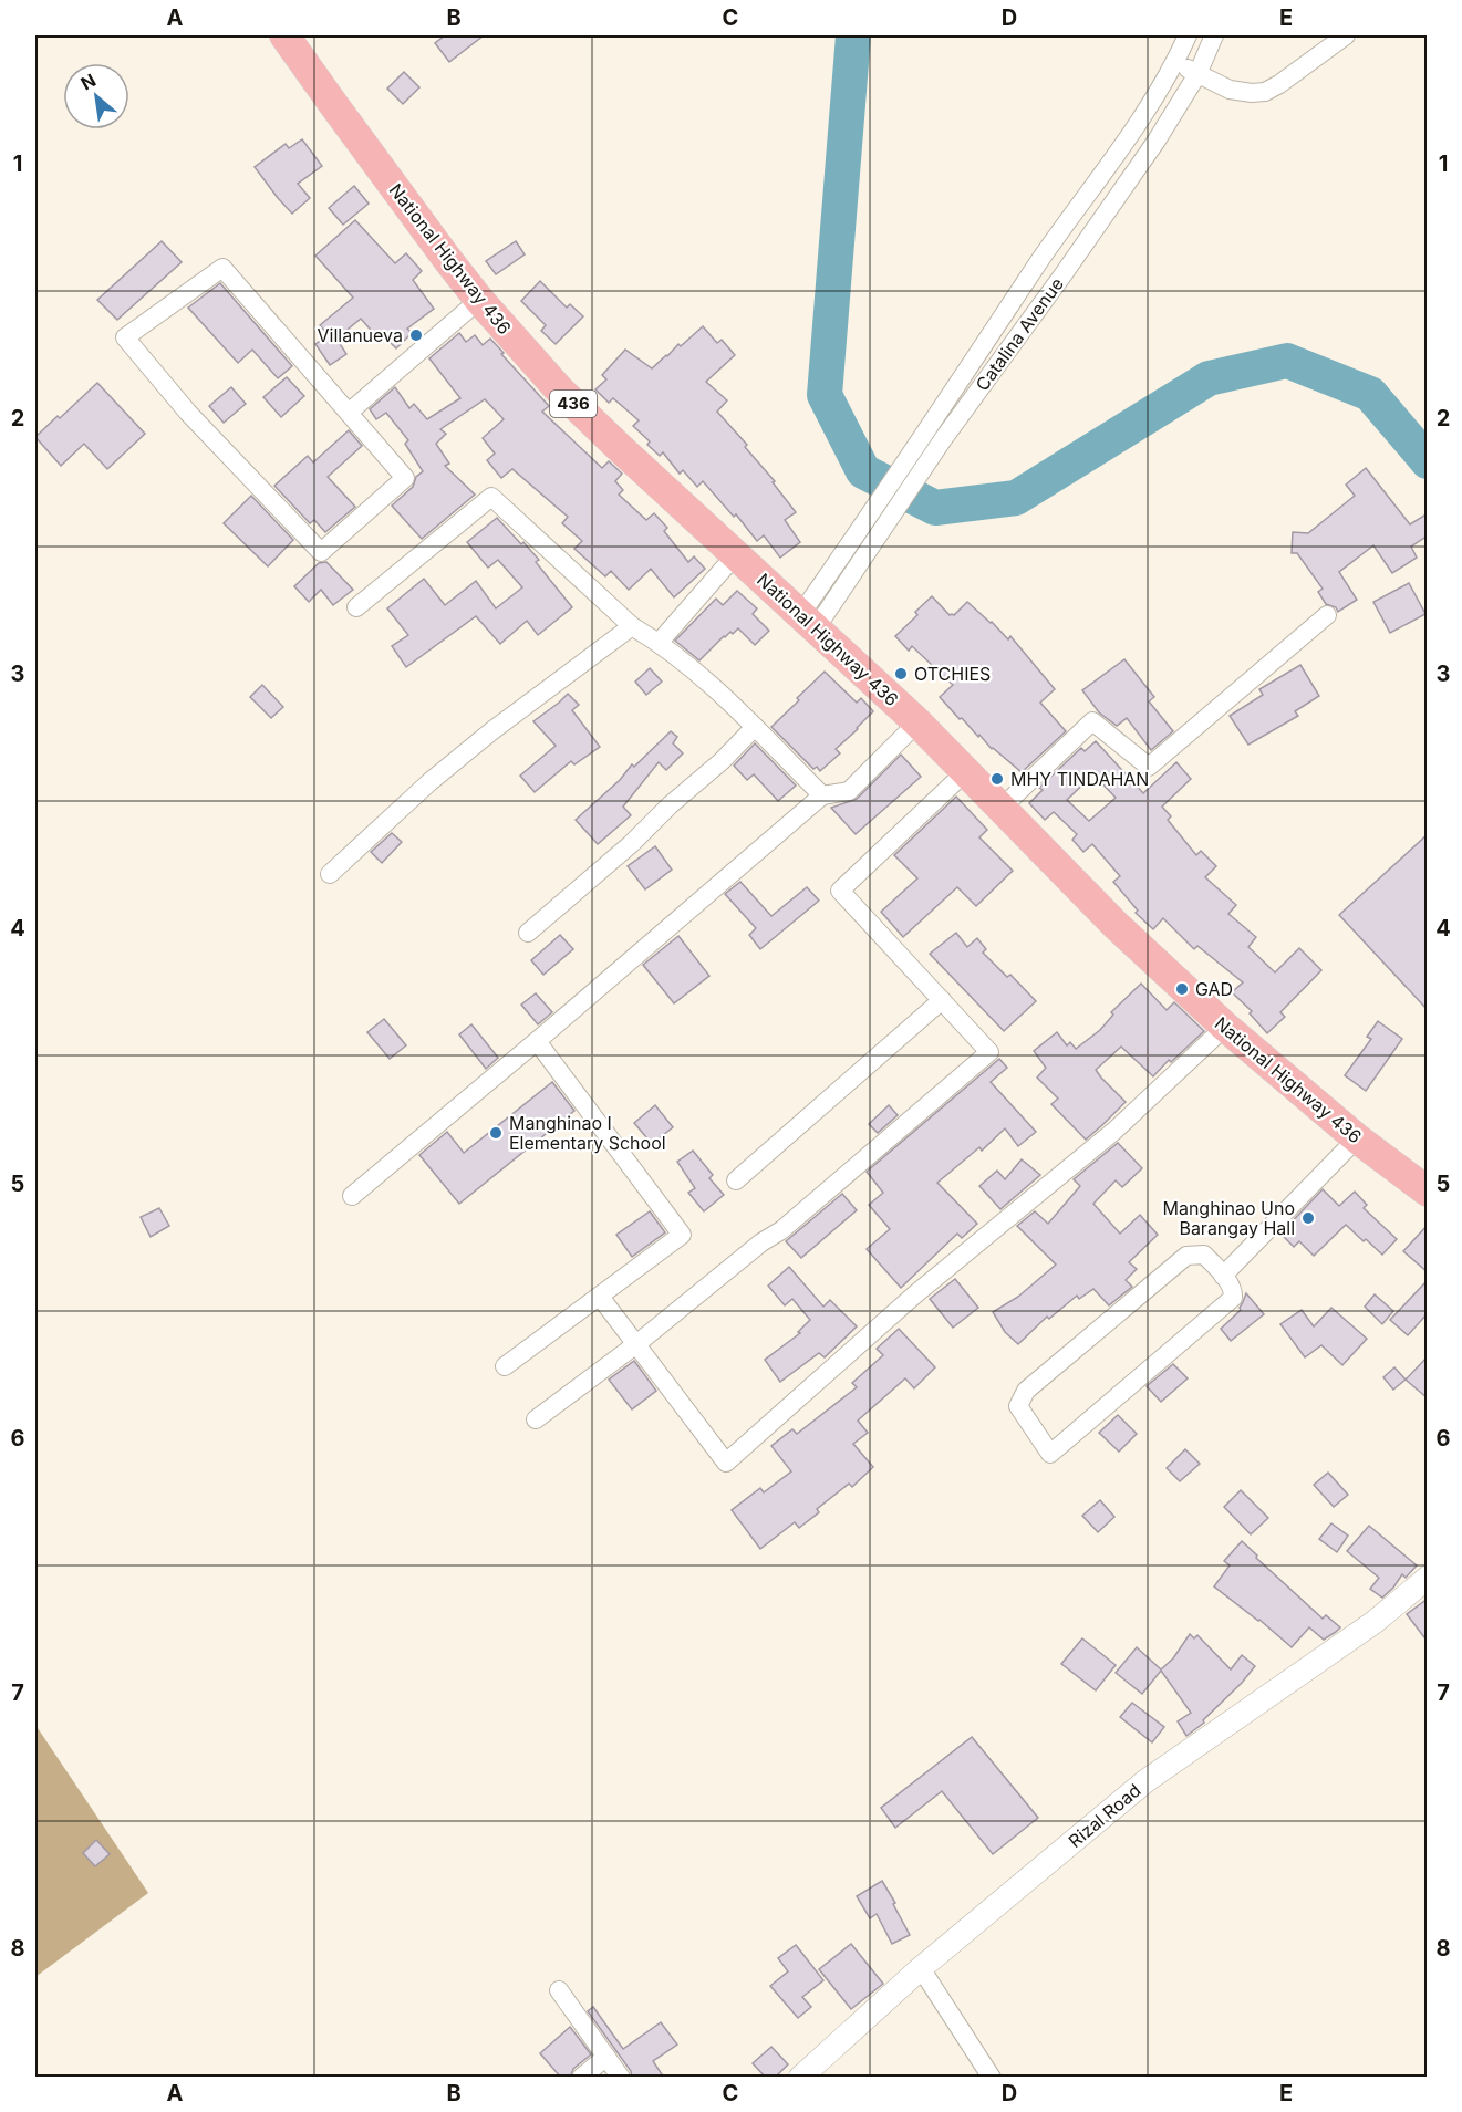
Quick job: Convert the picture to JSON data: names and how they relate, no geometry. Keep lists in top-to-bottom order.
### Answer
{
  "streets": {
    "main road": ["National Highway 436", "436"],
    "street": ["Catalina Avenue", "Rizal Road"]
  },
  "crossings": [
    ["National Highway 436", "Catalina Avenue"]
  ],
  "places": [
    "Villanueva",
    "OTCHIES",
    "MHY TINDAHAN",
    "GAD",
    "Manghinao Ⅰ Elementary School",
    "Manghinao Uno Barangay Hall"
  ],
  "north": "top left",
  "grid": {
    "columns": [
      "A",
      "B",
      "C",
      "D",
      "E"
    ],
    "rows": [
      "1",
      "2",
      "3",
      "4",
      "5",
      "6",
      "7",
      "8"
    ]
  }
}
